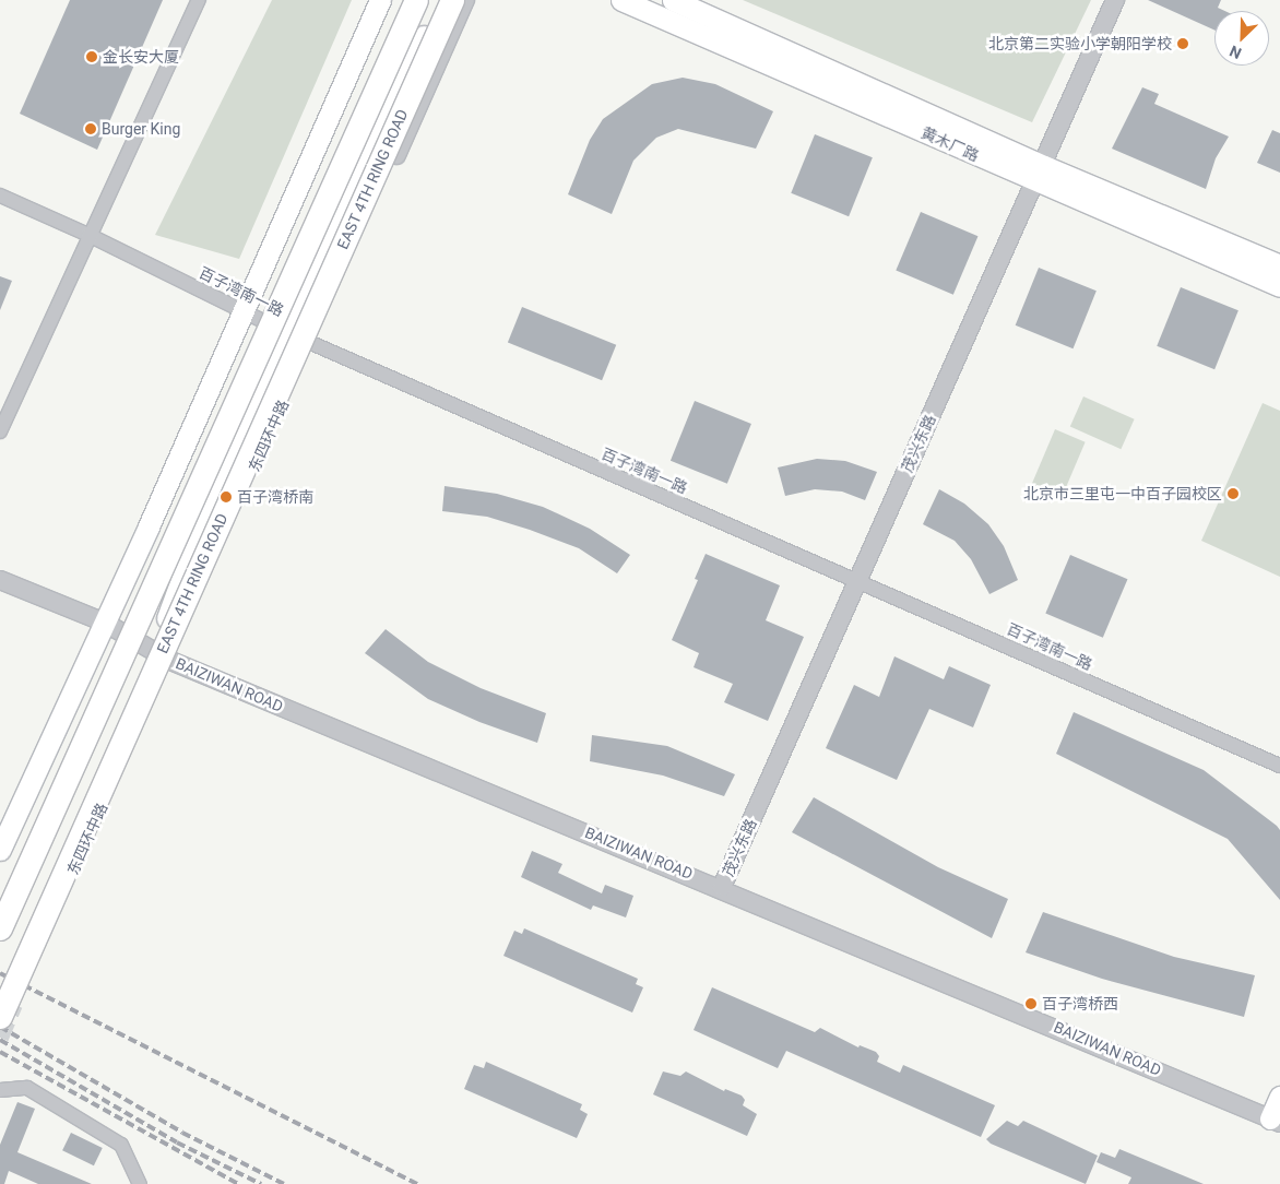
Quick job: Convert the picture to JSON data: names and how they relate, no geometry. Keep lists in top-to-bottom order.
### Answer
{
  "streets": {
    "highway": ["EAST 4TH RING ROAD"],
    "main road": ["黄木厂路", "东四环中路"],
    "street": ["百子湾南一路", "茂兴东路", "BAIZIWAN ROAD"]
  },
  "crossings": [
    ["黄木厂路", "茂兴东路"],
    ["百子湾南一路", "东四环中路"],
    ["百子湾南一路", "茂兴东路"],
    ["东四环中路", "BAIZIWAN ROAD"],
    ["茂兴东路", "BAIZIWAN ROAD"]
  ],
  "places": [
    "北京第二实验小学朝阳学校",
    "金长安大厦",
    "Burger King",
    "北京市三里屯一中百子园校区",
    "百子湾桥南",
    "百子湾桥西"
  ],
  "north": "bottom left"
}
